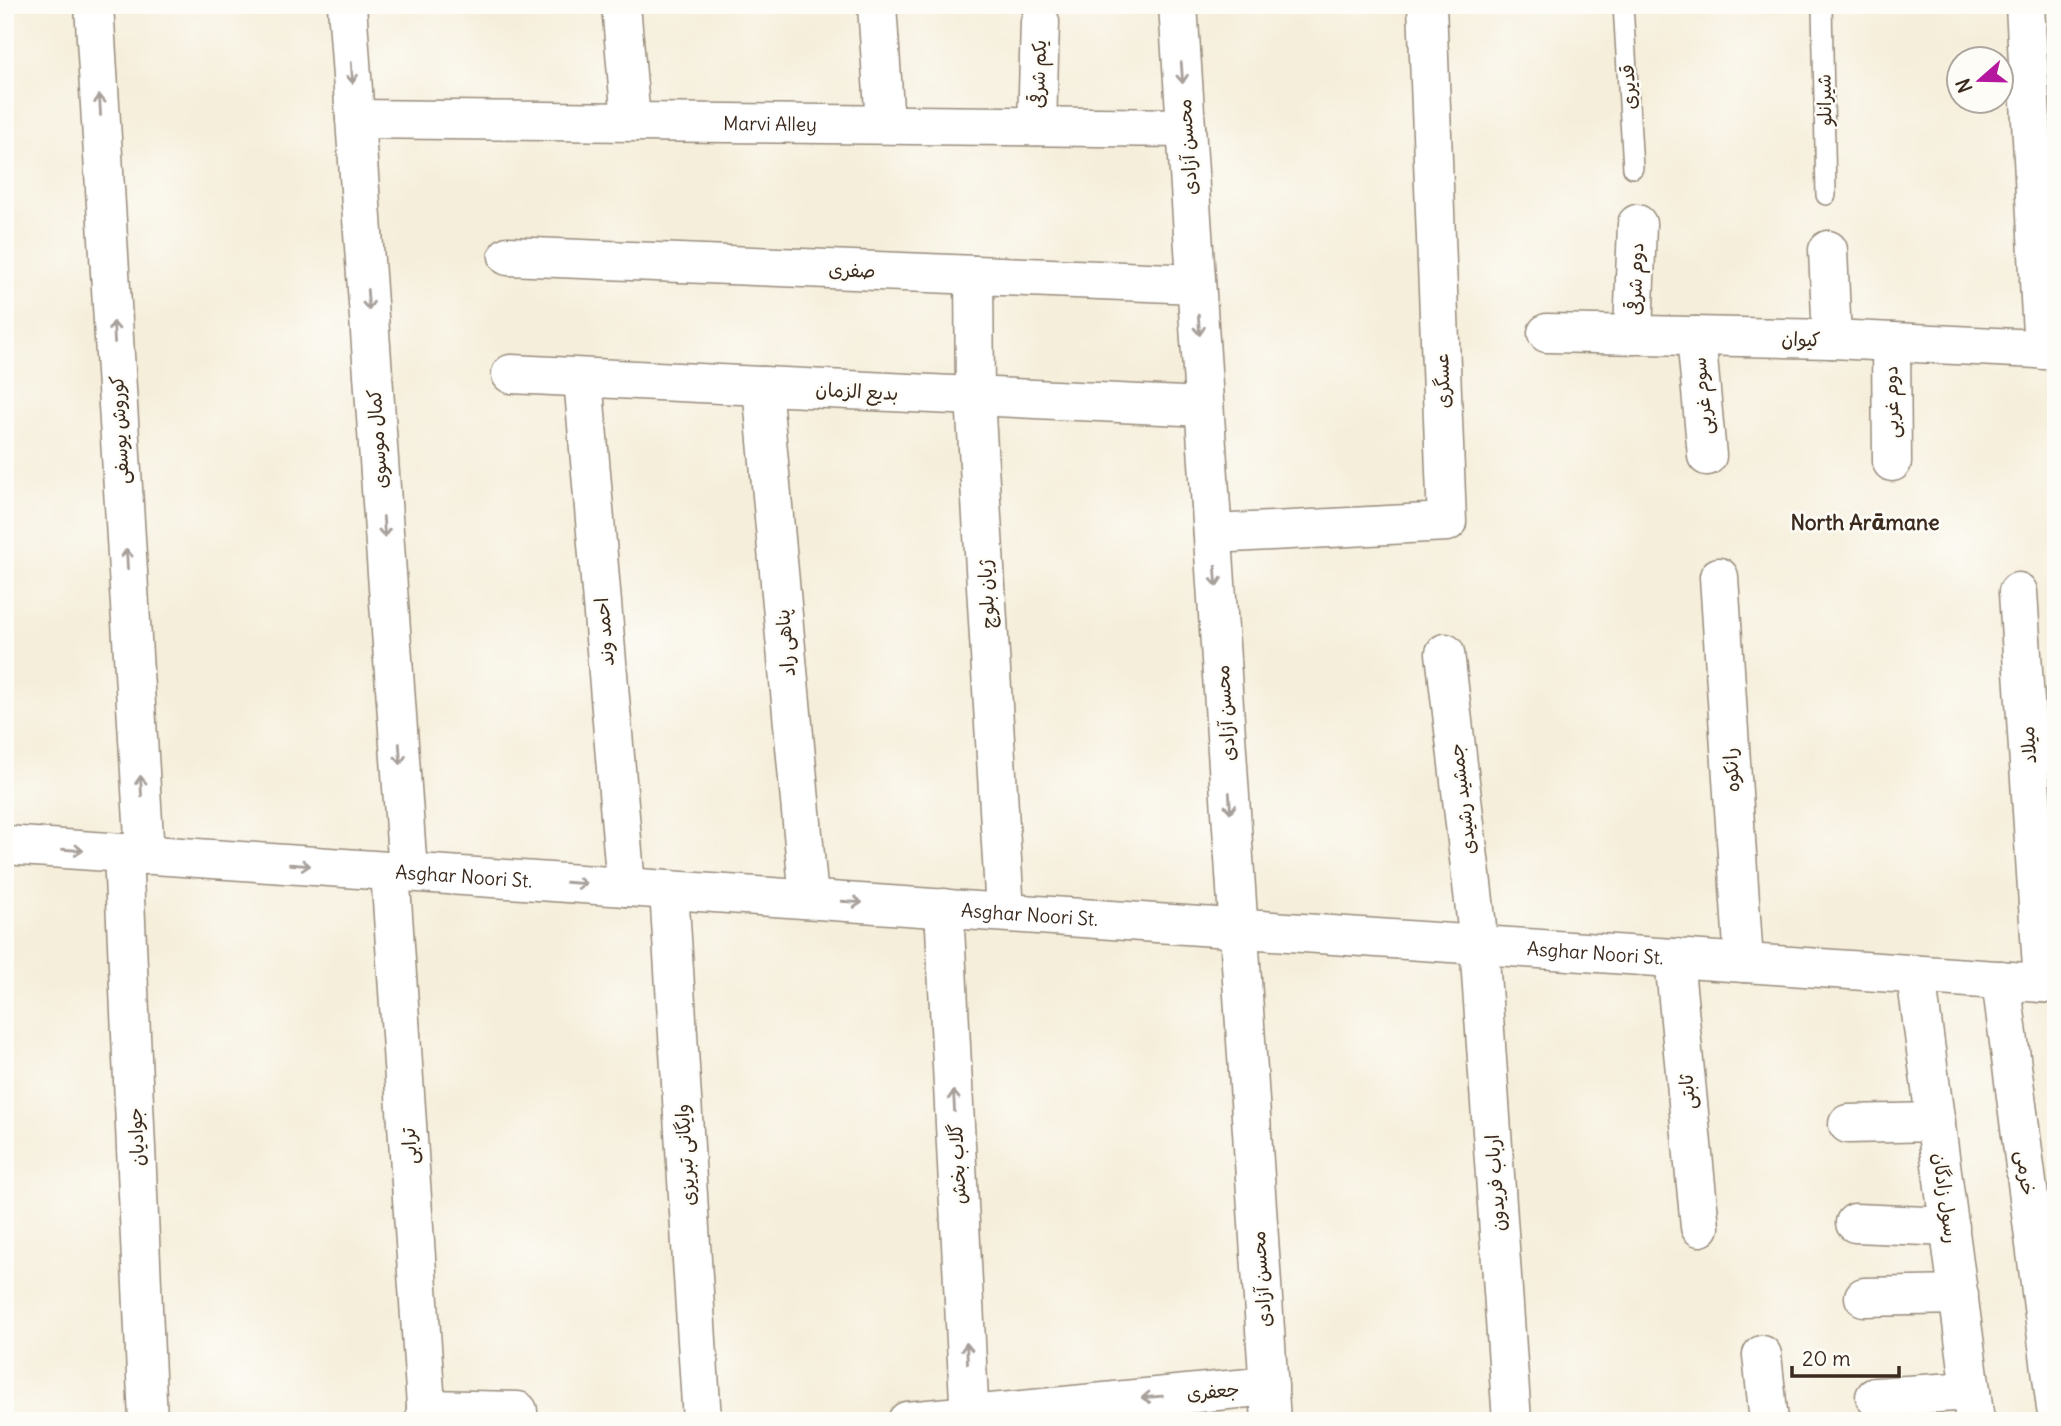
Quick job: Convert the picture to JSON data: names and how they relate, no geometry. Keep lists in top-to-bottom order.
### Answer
{
  "streets": {
    "street": [
      "یکم شرقی",
      "Marvi Alley",
      "محسن آزادی",
      "صفری",
      "دوم شرقی",
      "کیوان",
      "عسگری",
      "بدیع الزمان",
      "سوم غربی",
      "دوم غربی",
      "کوروش یوسفی",
      "کمال موسوی",
      "ژیان بلوچ",
      "احمد وند",
      "پناهی راد",
      "میلاد",
      "رانکوه",
      "جمشید رشیدی",
      "Asghar Noori St.",
      "ثابتی",
      "جوادیان",
      "ترابی",
      "وایگانی تبریزی",
      "گلاب بخش",
      "خرمی",
      "ارباب فریدون",
      "رسول زادگان",
      "جعفری"
    ],
    "lane": ["قدیری", "شیرانلو"]
  },
  "crossings": [
    ["یکم شرقی", "Marvi Alley"],
    ["Marvi Alley", "محسن آزادی"],
    ["Marvi Alley", "کمال موسوی"],
    ["محسن آزادی", "صفری"],
    ["محسن آزادی", "عسگری"],
    ["محسن آزادی", "بدیع الزمان"],
    ["محسن آزادی", "Asghar Noori St."],
    ["محسن آزادی", "جعفری"],
    ["صفری", "ژیان بلوچ"],
    ["دوم شرقی", "کیوان"],
    ["کیوان", "سوم غربی"],
    ["کیوان", "دوم غربی"],
    ["بدیع الزمان", "ژیان بلوچ"],
    ["بدیع الزمان", "احمد وند"],
    ["بدیع الزمان", "پناهی راد"],
    ["کوروش یوسفی", "Asghar Noori St."],
    ["کوروش یوسفی", "جوادیان"],
    ["کمال موسوی", "Asghar Noori St."],
    ["کمال موسوی", "ترابی"],
    ["ژیان بلوچ", "Asghar Noori St."],
    ["احمد وند", "Asghar Noori St."],
    ["پناهی راد", "Asghar Noori St."],
    ["میلاد", "Asghar Noori St."],
    ["رانکوه", "Asghar Noori St."],
    ["جمشید رشیدی", "Asghar Noori St."],
    ["جمشید رشیدی", "ارباب فریدون"],
    ["Asghar Noori St.", "ثابتی"],
    ["Asghar Noori St.", "جوادیان"],
    ["Asghar Noori St.", "ترابی"],
    ["Asghar Noori St.", "وایگانی تبریزی"],
    ["Asghar Noori St.", "گلاب بخش"],
    ["Asghar Noori St.", "خرمی"],
    ["Asghar Noori St.", "ارباب فریدون"],
    ["Asghar Noori St.", "رسول زادگان"],
    ["گلاب بخش", "جعفری"]
  ],
  "one_way": [
    "محسن آزادی",
    "کوروش یوسفی",
    "کمال موسوی",
    "Asghar Noori St.",
    "گلاب بخش",
    "جعفری"
  ],
  "districts": ["North Arāmane"],
  "scale_bar": "20 m",
  "north": "left"
}
